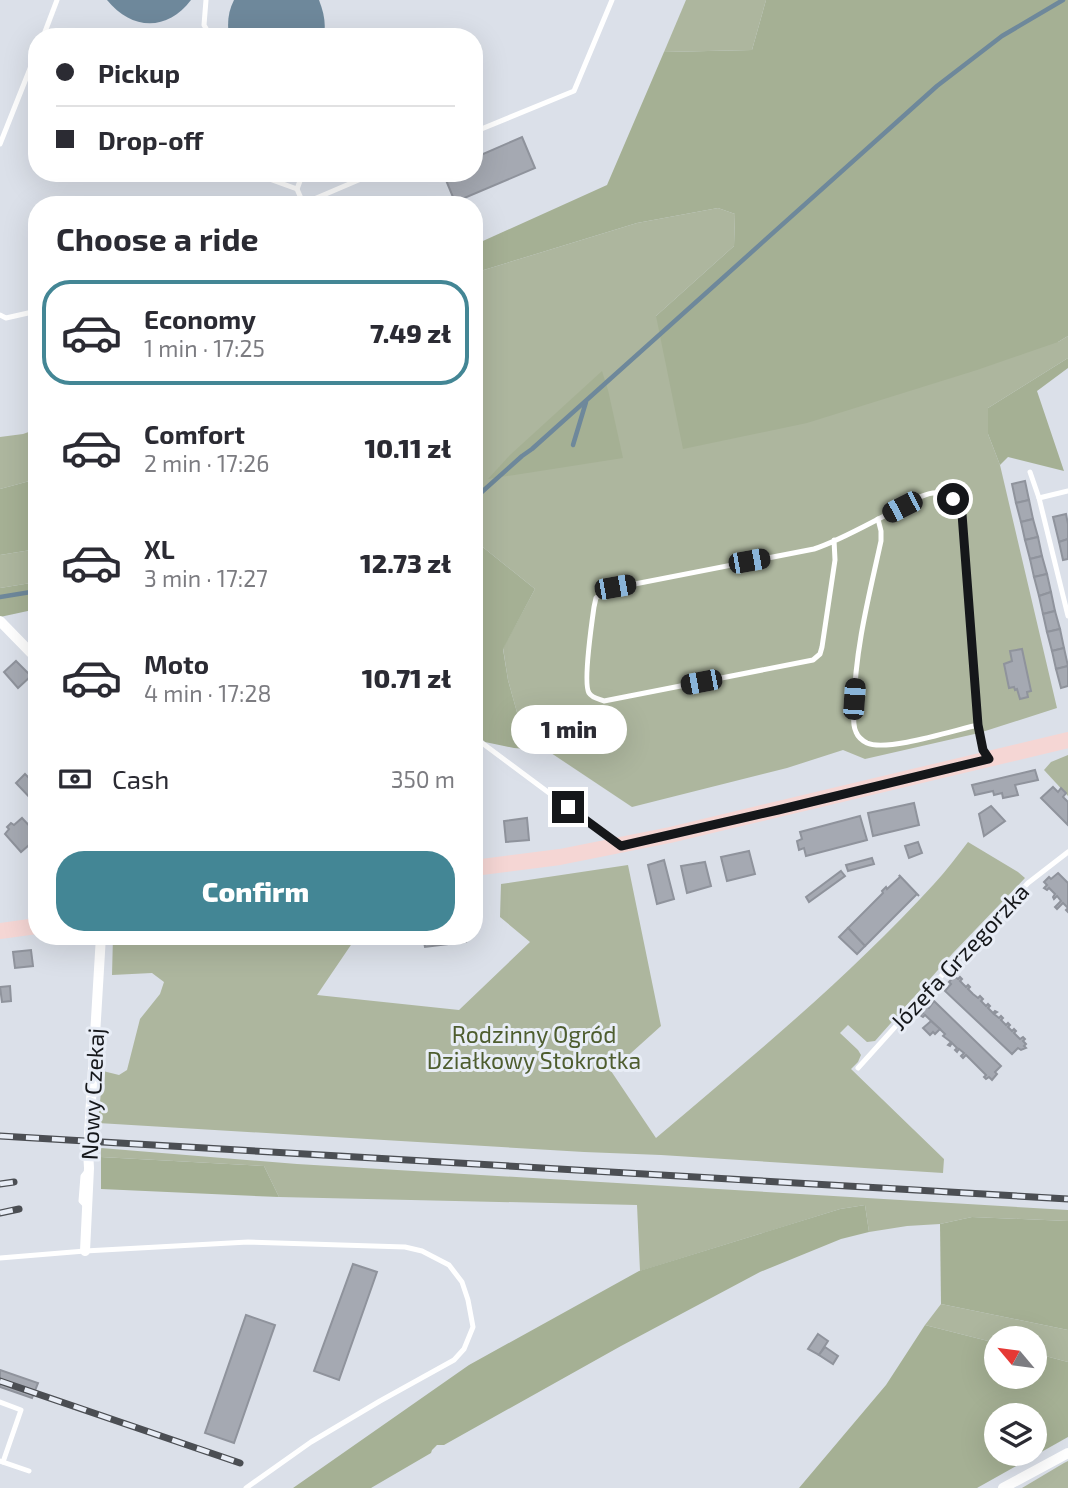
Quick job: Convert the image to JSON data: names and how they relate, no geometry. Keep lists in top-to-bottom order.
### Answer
{
  "streets": {
    "street": ["Nowy Czekaj"],
    "lane": ["Józefa Grzegorzka"]
  },
  "parks": ["Rodzinny Ogród Działkowy Stokrotka"],
  "north": "top left",
  "page": {
    "banner": ["Pickup", "Drop-off"],
    "heading": "Choose a ride",
    "list": [
      {
        "name": "Economy",
        "note": "1 min · 17:25",
        "value": "7.49 zł"
      },
      {
        "name": "Comfort",
        "note": "2 min · 17:26",
        "value": "10.11 zł"
      },
      {
        "name": "XL",
        "note": "3 min · 17:27",
        "value": "12.73 zł"
      },
      {
        "name": "Moto",
        "note": "4 min · 17:28",
        "value": "10.71 zł"
      }
    ],
    "bubble": "1 min",
    "pay": ["Cash", "350 m"],
    "buttons": "Confirm"
  }
}
